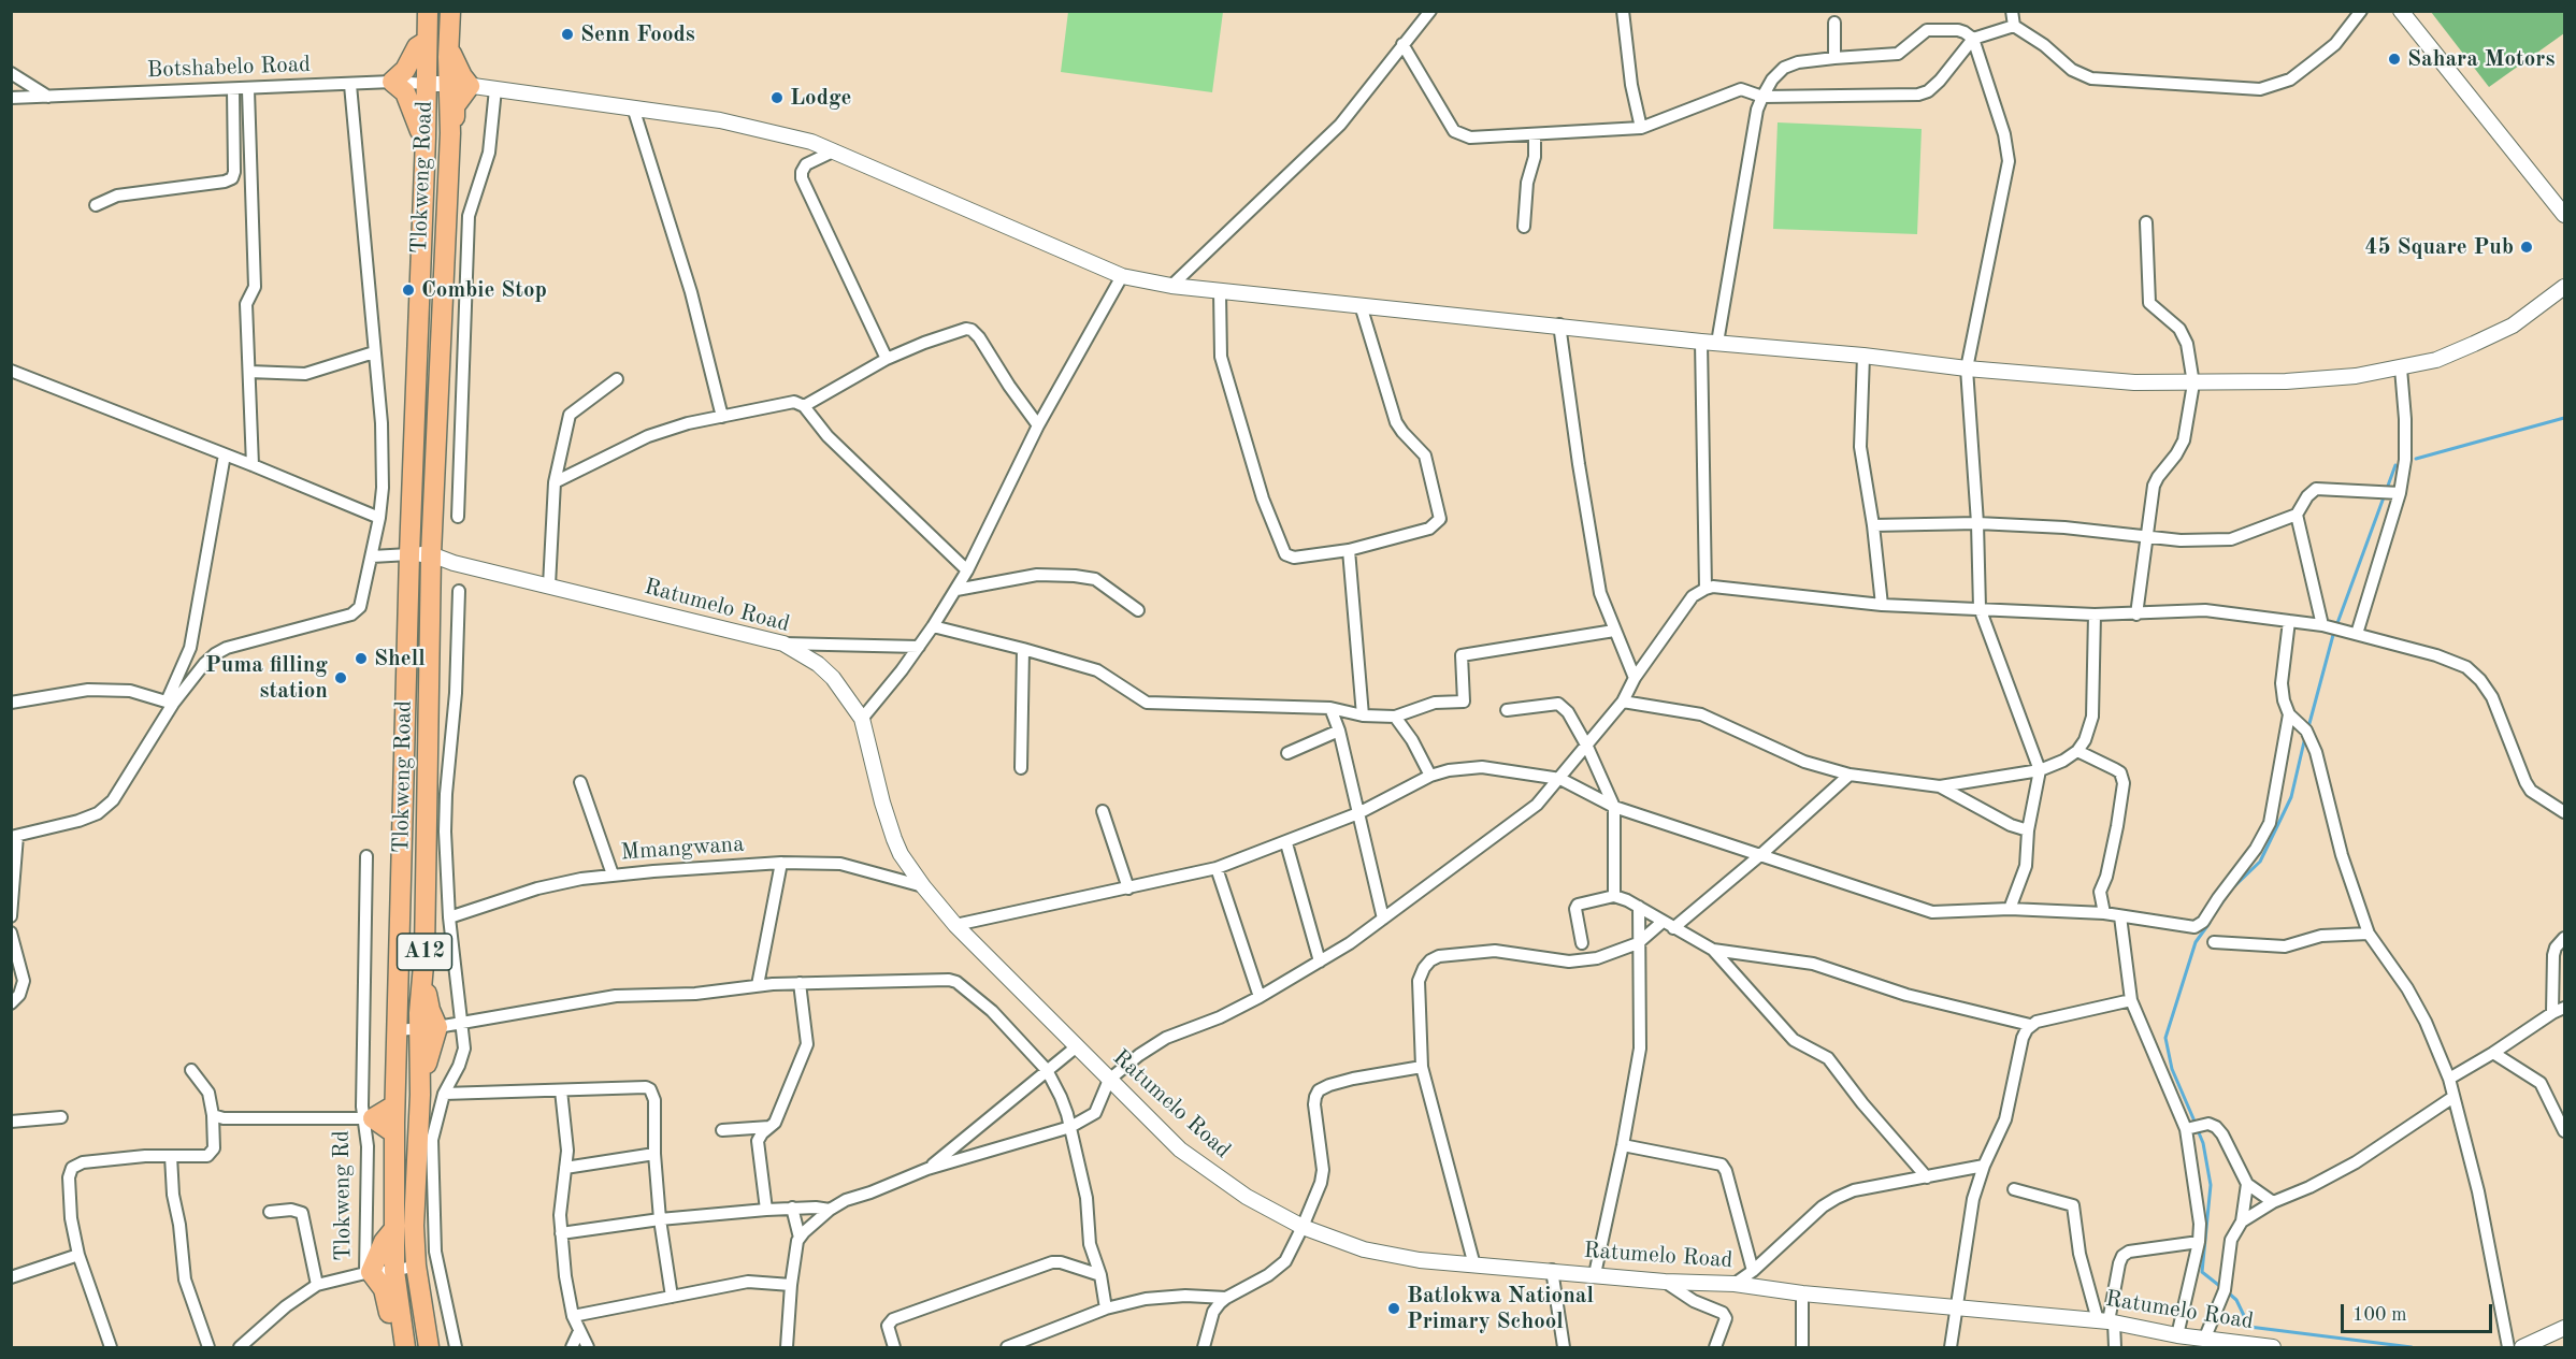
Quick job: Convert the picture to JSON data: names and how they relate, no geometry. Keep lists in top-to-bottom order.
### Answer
{
  "streets": {
    "main road": ["Tlokweng Road", "A12"],
    "street": [
      "Botshabelo Road",
      "Ratumelo Road",
      "Mmangwana",
      "Tlokweng Rd"
    ]
  },
  "crossings": [
    ["Botshabelo Road", "Tlokweng Road"],
    ["Tlokweng Road", "Ratumelo Road"],
    ["Ratumelo Road", "Mmangwana"]
  ],
  "places": [
    "Senn Foods",
    "Sahara Motors",
    "Lodge",
    "45 Square Pub",
    "Combie Stop",
    "Shell",
    "Puma filling station",
    "Batlokwa National Primary School"
  ],
  "scale_bar": "100 m"
}
